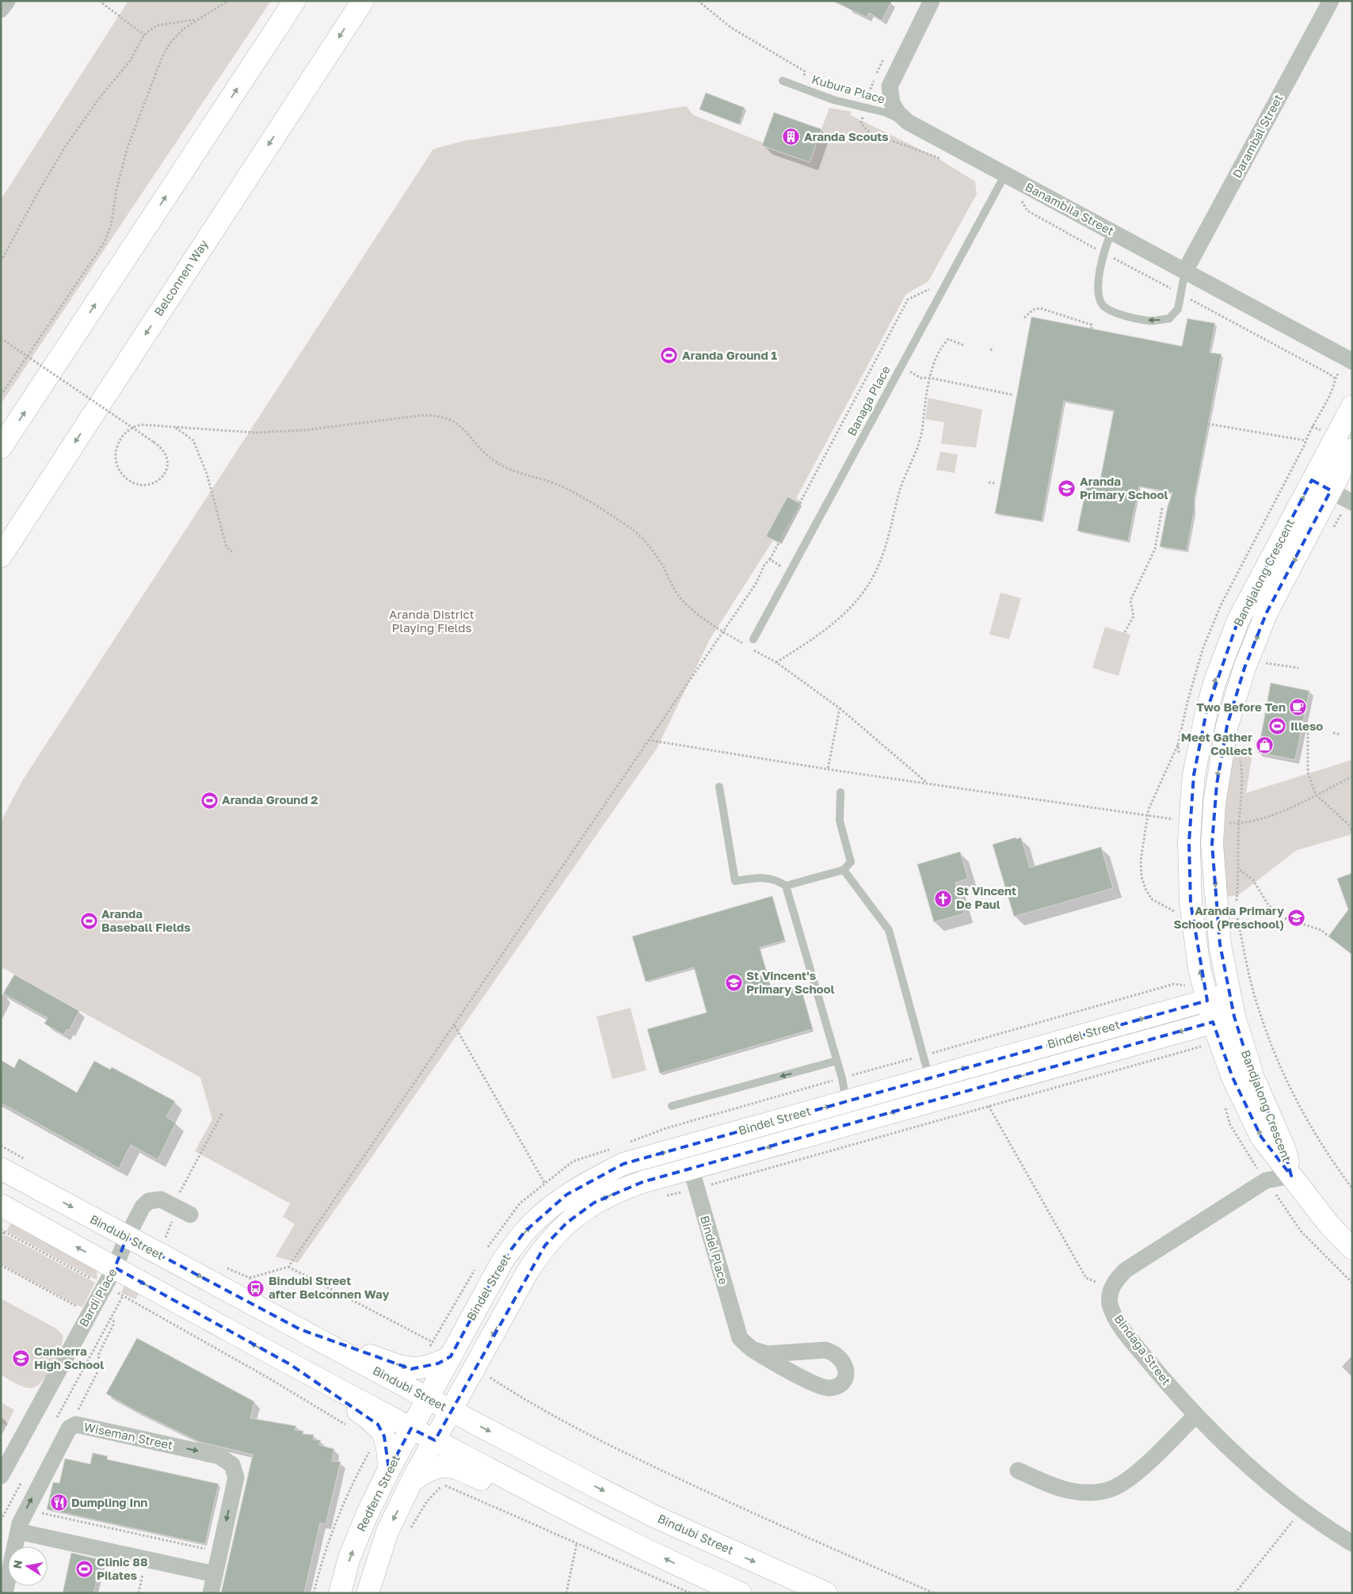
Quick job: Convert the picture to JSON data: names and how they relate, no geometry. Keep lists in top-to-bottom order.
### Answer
{
  "streets": {
    "main road": [
      "Belconnen Way",
      "Bandjalong Crescent",
      "Bindel Street",
      "Bindubi Street",
      "Redfern Street"
    ],
    "street": [
      "Darambal Street",
      "Banambila Street",
      "Bindel Place",
      "Bardi Place",
      "Bindaga Street",
      "Wiseman Street"
    ],
    "lane": ["Kubura Place", "Banaga Place"]
  },
  "crossings": [
    ["Kubura Place", "Banambila Street"],
    ["Darambal Street", "Banambila Street"],
    ["Banambila Street", "Banaga Place"],
    ["Bandjalong Crescent", "Bindel Street"],
    ["Bindel Street", "Bindubi Street"],
    ["Bindel Street", "Bindel Place"],
    ["Bindel Street", "Redfern Street"],
    ["Bindubi Street", "Bardi Place"],
    ["Bindubi Street", "Redfern Street"]
  ],
  "parks": ["Aranda District Playing Fields"],
  "places": {
    "building": ["Aranda Scouts"],
    "sports": [
      "Aranda Ground 1",
      "Illeso",
      "Aranda Ground 2",
      "Aranda Baseball Fields",
      "Clinic 88 Pilates"
    ],
    "school or university": [
      "Aranda Primary School",
      "Aranda Primary School (Preschool)",
      "St Vincent's Primary School",
      "Canberra High School"
    ],
    "cafe": ["Two Before Ten"],
    "shop": ["Meet Gather Collect"],
    "church": ["St Vincent De Paul"],
    "bus stop": ["Bindubi Street after Belconnen Way"],
    "restaurant": ["Dumpling Inn"]
  },
  "north": "left"
}
